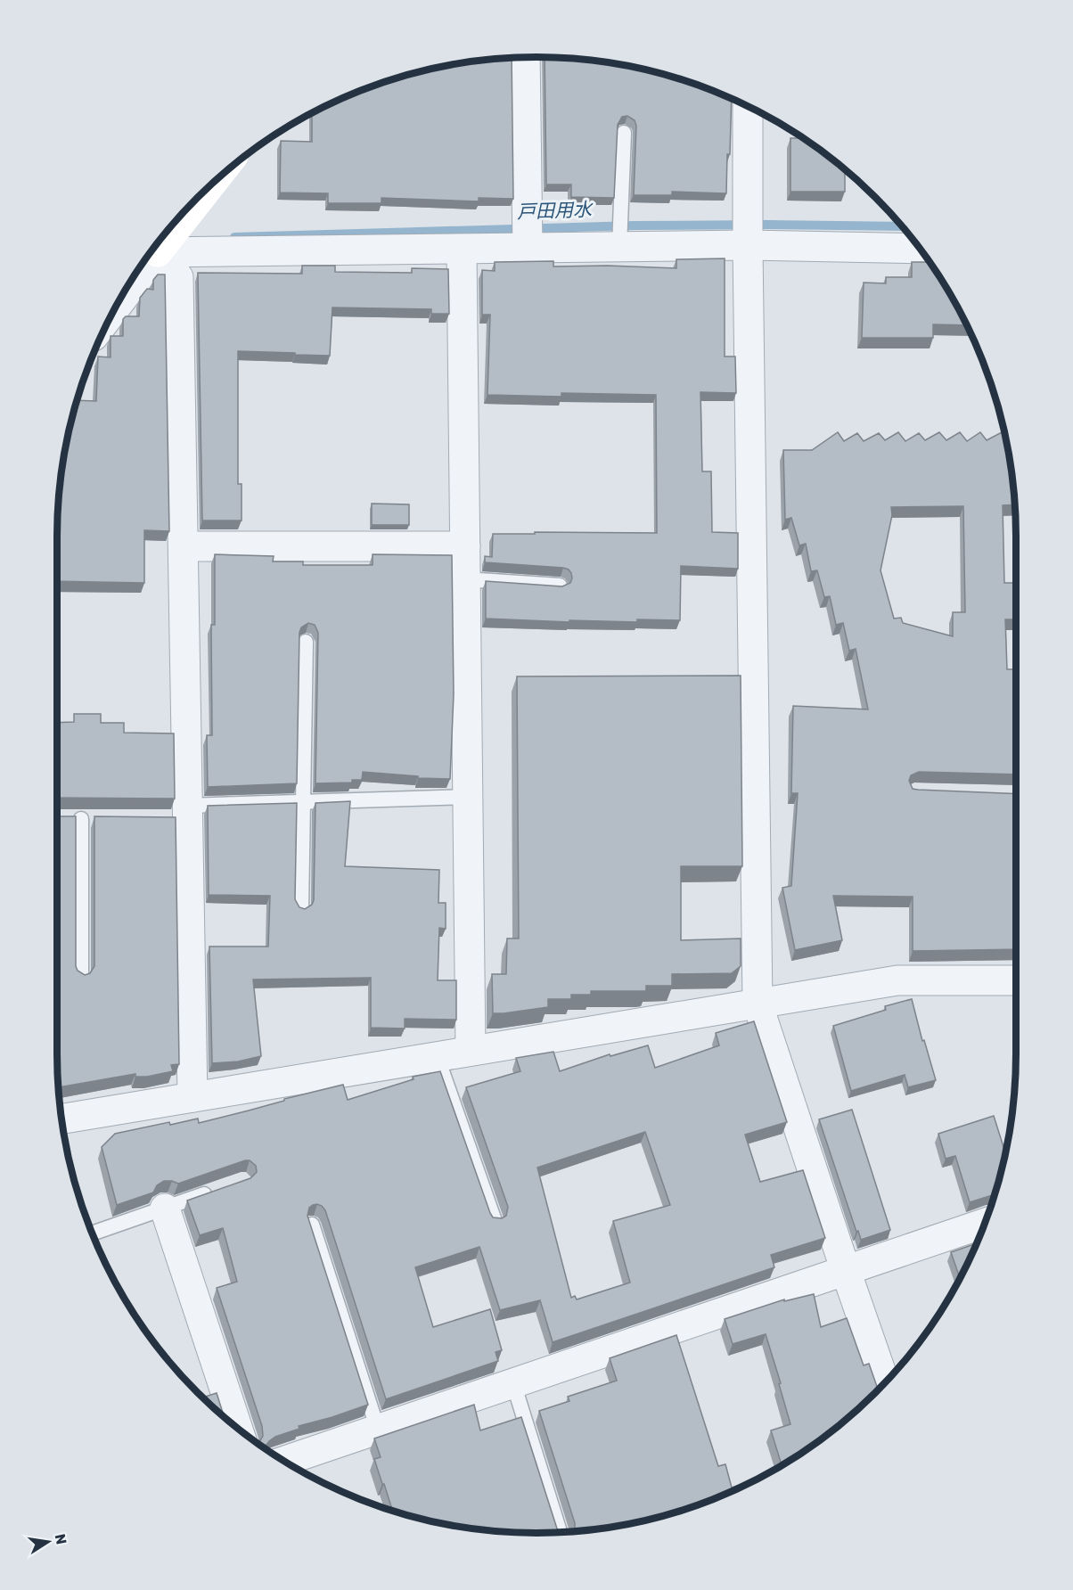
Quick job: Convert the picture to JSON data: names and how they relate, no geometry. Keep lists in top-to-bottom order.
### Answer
{
  "water": ["戸田用水"],
  "north": "right"
}
